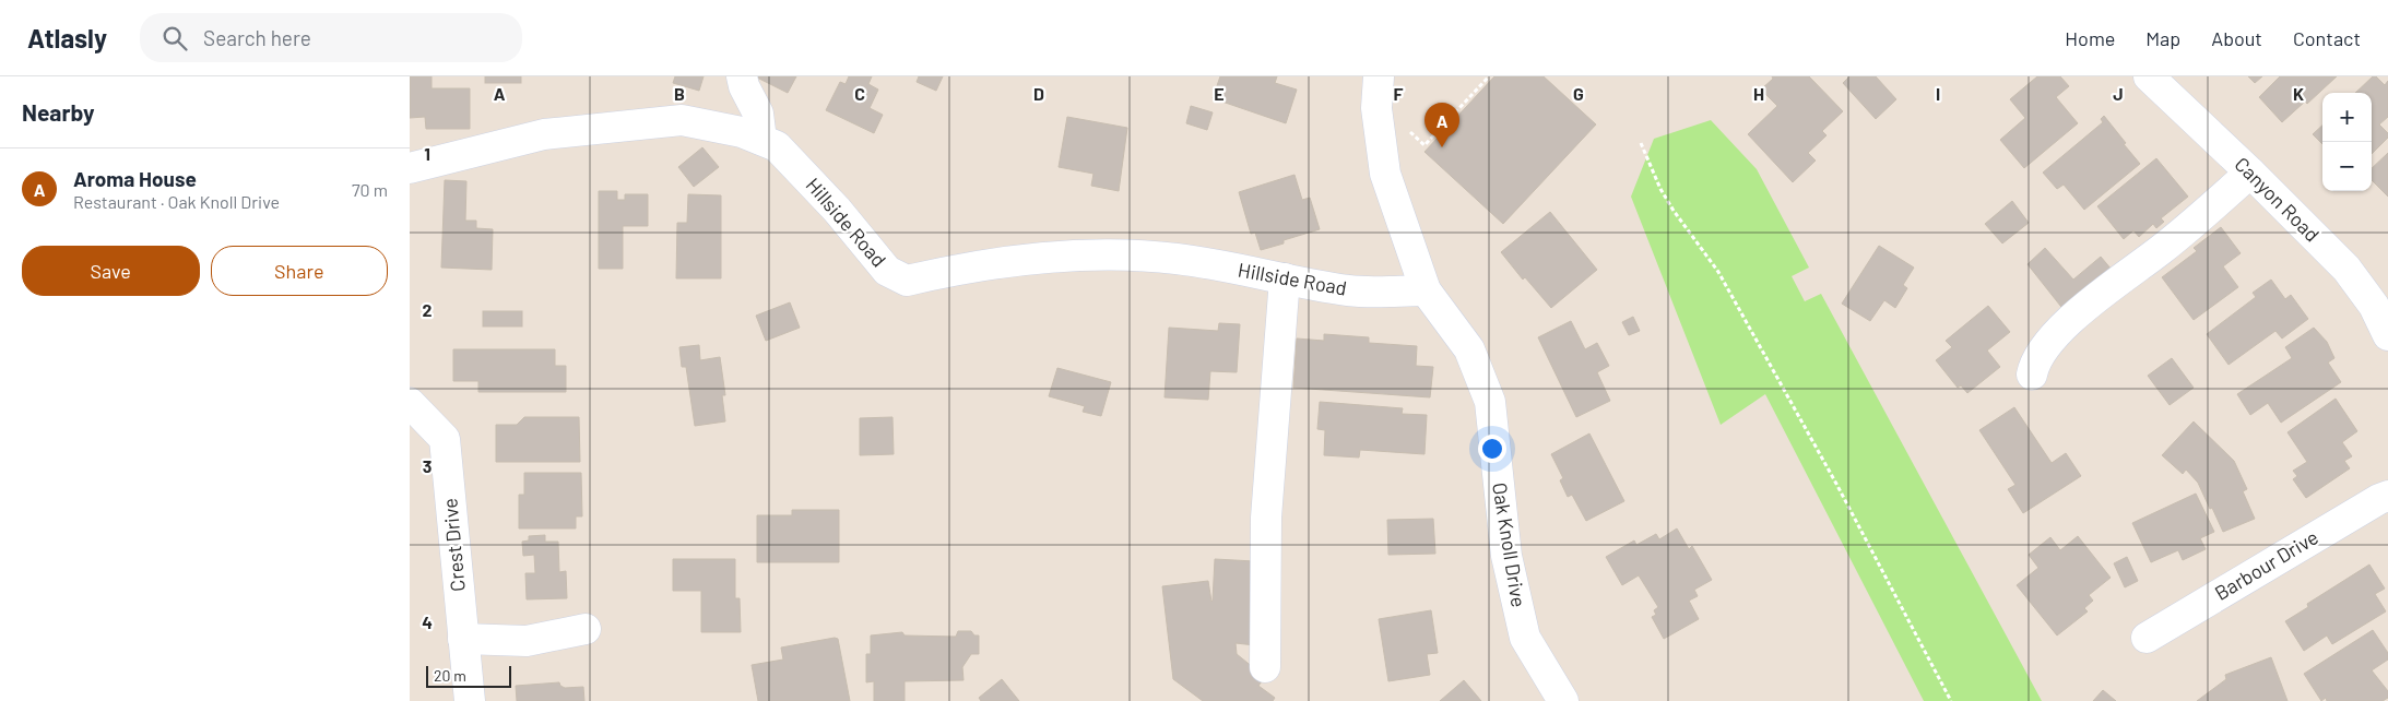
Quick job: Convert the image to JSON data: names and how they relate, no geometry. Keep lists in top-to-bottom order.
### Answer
{
  "streets": {
    "street": [
      "Canyon Road",
      "Hillside Road",
      "Crest Drive",
      "Oak Knoll Drive",
      "Barbour Drive"
    ]
  },
  "crossings": [
    ["Hillside Road", "Oak Knoll Drive"]
  ],
  "scale_bar": "20 m",
  "page": {
    "header": "Atlasly",
    "search": "Search here",
    "nav": [
      "Home",
      "Map",
      "About",
      "Contact"
    ],
    "heading": "Nearby",
    "map_buttons": ["+", "−"],
    "pins": "A",
    "list": [
      {
        "mark": "A",
        "name": "Aroma House",
        "note": "Restaurant · Oak Knoll Drive",
        "value": "70 m"
      }
    ],
    "buttons": ["Save", "Share"],
    "scale": "20 m"
  },
  "grid": {
    "columns": [
      "A",
      "B",
      "C",
      "D",
      "E",
      "F",
      "G",
      "H",
      "I",
      "J",
      "K"
    ],
    "rows": [
      "1",
      "2",
      "3",
      "4"
    ]
  }
}
